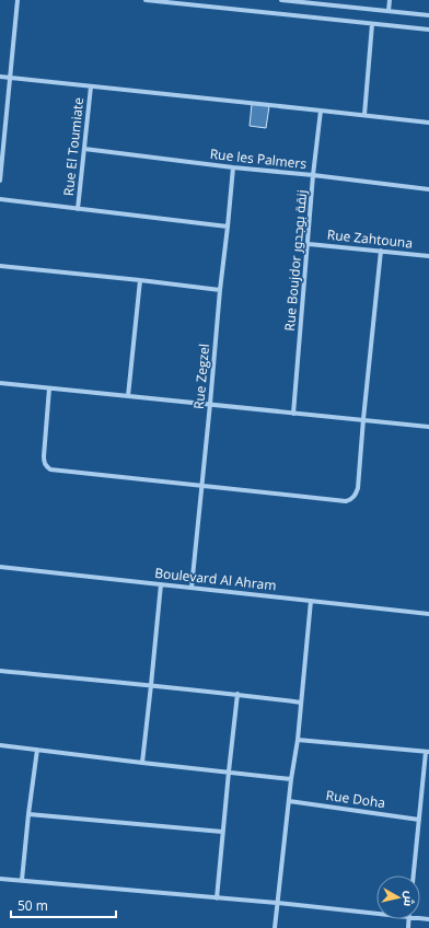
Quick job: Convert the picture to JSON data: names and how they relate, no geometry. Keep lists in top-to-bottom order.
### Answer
{
  "streets": {
    "street": [
      "Rue El Toumiate",
      "Rue les Palmers",
      "Rue Zahtouna",
      "Rue Boujdor زنقة بوجدور",
      "Rue Zegzel",
      "Boulevard Al Ahram",
      "Rue Doha"
    ]
  },
  "crossings": [
    ["Rue El Toumiate", "Rue les Palmers"],
    ["Rue les Palmers", "Rue Boujdor زنقة بوجدور"],
    ["Rue les Palmers", "Rue Zegzel"],
    ["Rue Zahtouna", "Rue Boujdor زنقة بوجدور"],
    ["Rue Zegzel", "Boulevard Al Ahram"]
  ],
  "scale_bar": "50 m",
  "north": "right"
}
